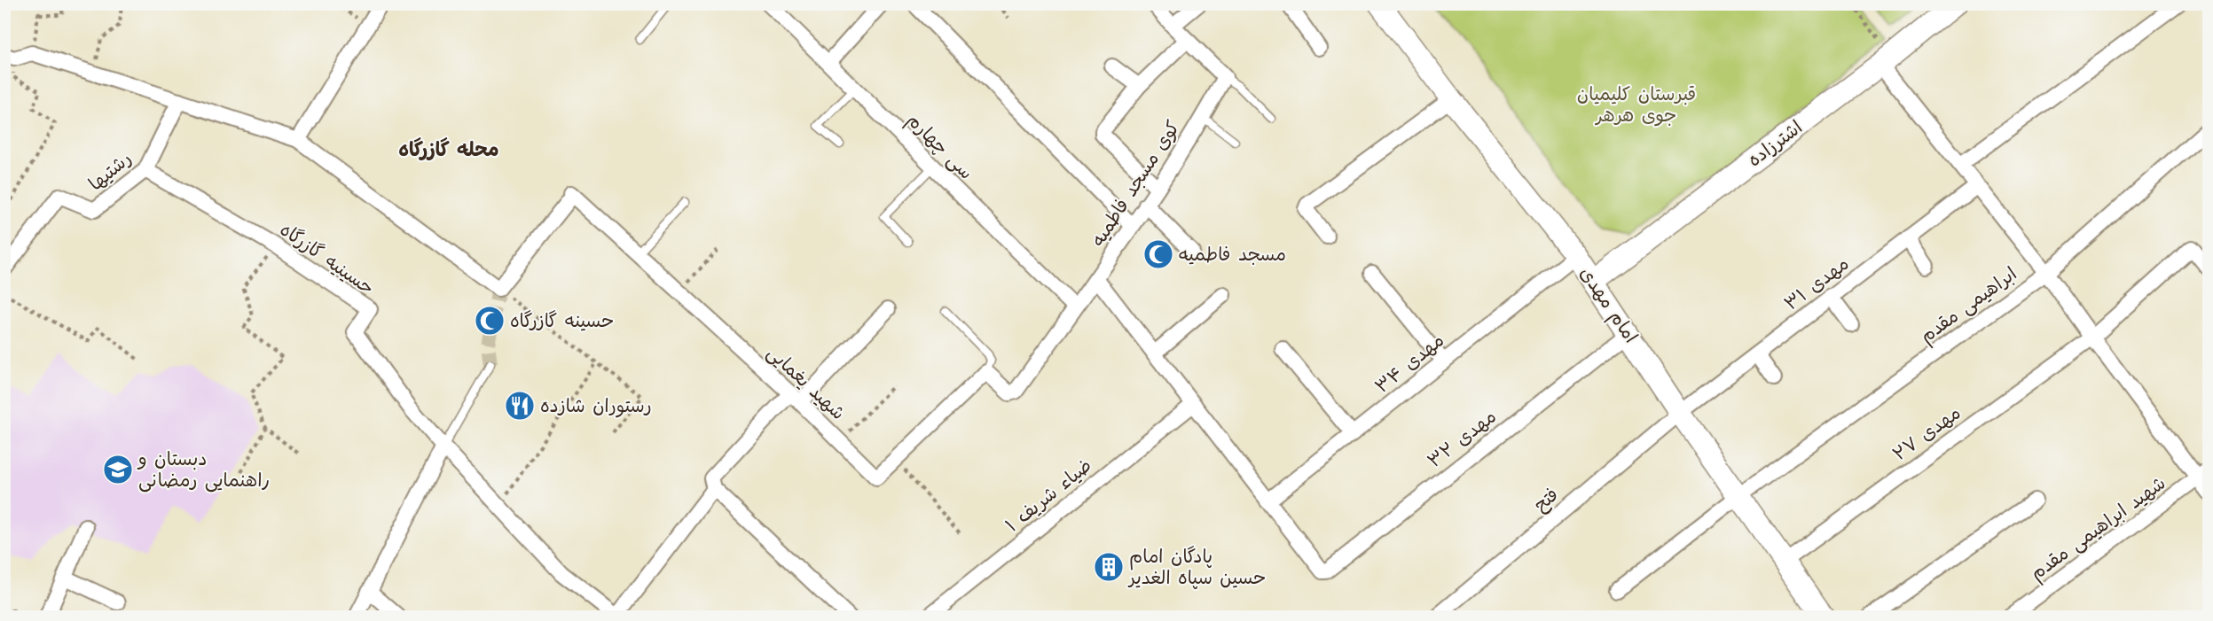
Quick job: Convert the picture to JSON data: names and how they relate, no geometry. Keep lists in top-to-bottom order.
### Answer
{
  "streets": {
    "main road": ["اشترزاده", "امام مهدی"],
    "street": [
      "سی چهارم",
      "رشتیها",
      "کوی مسجد فاطمیه",
      "حسینیه گازرگاه",
      "مهدی ۳۱",
      "ابراهیمی مقدم",
      "مهدی ۳۴",
      "شهید یغمایی",
      "مهدی ۲۷",
      "مهدی ۳۲",
      "ضیاء شریف ۱",
      "فتح",
      "شهید ابراهیمی مقدم"
    ]
  },
  "crossings": [
    ["اشترزاده", "امام مهدی"],
    ["سی چهارم", "کوی مسجد فاطمیه"],
    ["رشتیها", "حسینیه گازرگاه"],
    ["کوی مسجد فاطمیه", "شهید یغمایی"],
    ["مهدی ۳۱", "امام مهدی"],
    ["مهدی ۳۱", "فتح"],
    ["امام مهدی", "ابراهیمی مقدم"],
    ["امام مهدی", "مهدی ۳۴"],
    ["امام مهدی", "مهدی ۲۷"],
    ["امام مهدی", "مهدی ۳۲"],
    ["امام مهدی", "فتح"],
    ["مهدی ۳۴", "مهدی ۳۲"]
  ],
  "districts": ["محله گازرگاه"],
  "parks": ["قبرستان کلیمیان جوی هرهر"],
  "places": {
    "mosque": ["مسجد فاطمیه", "حسینه گازرگاه"],
    "restaurant": ["رستوران شازده"],
    "school or university": ["دبستان و راهنمایی رمضانی"],
    "building": ["پادگان امام حسین سپاه الغدیر"]
  }
}
